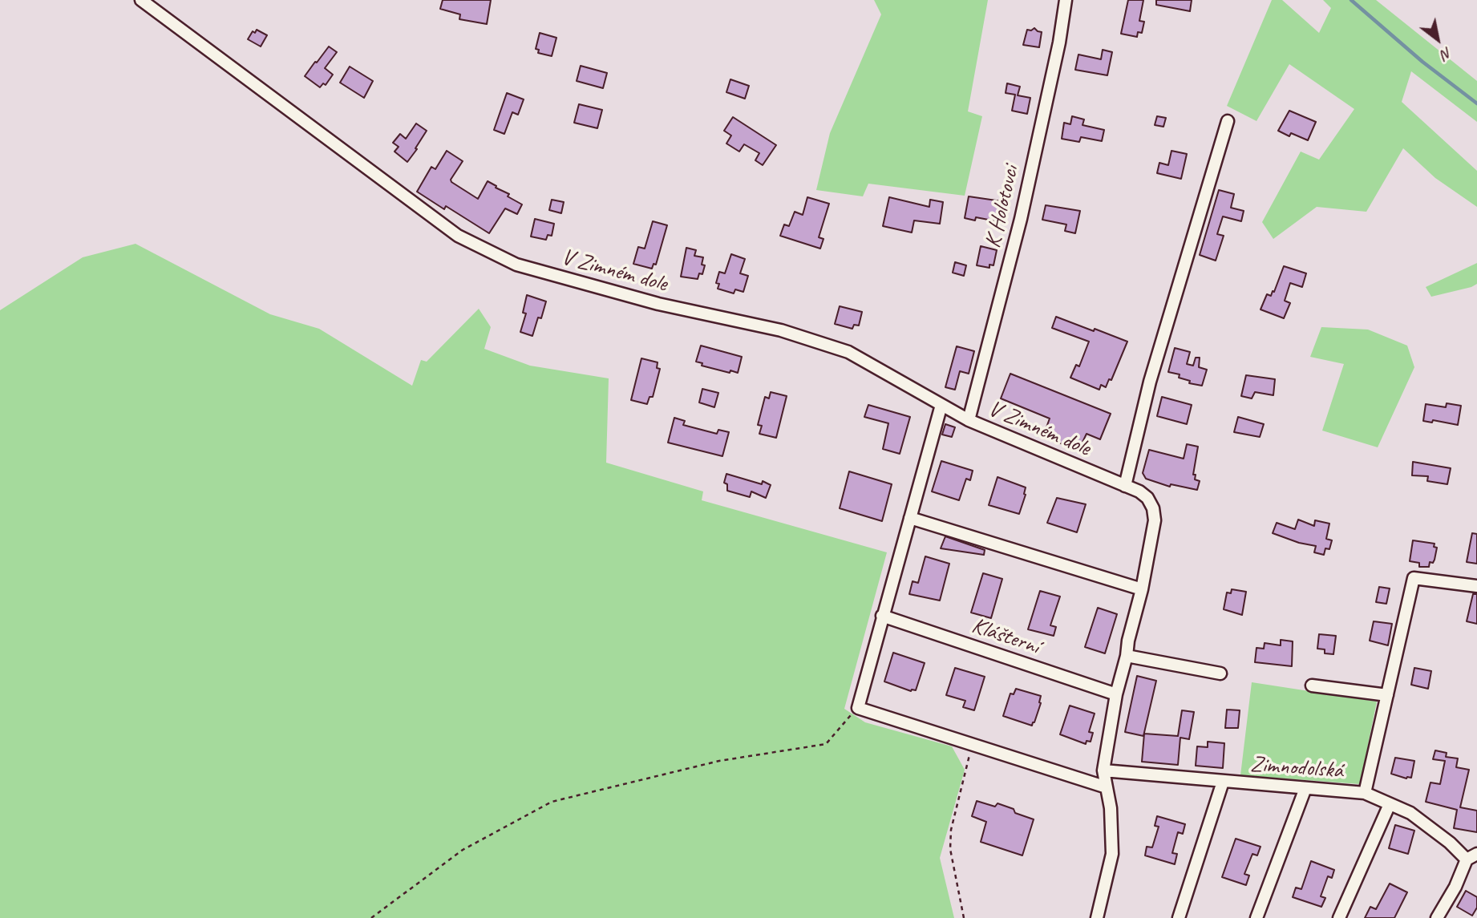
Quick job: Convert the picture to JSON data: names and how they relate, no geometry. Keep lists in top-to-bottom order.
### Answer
{
  "streets": {
    "street": [
      "K Holotovci",
      "V Zimném dole",
      "Klášterní",
      "Zimnodolská"
    ]
  },
  "crossings": [
    ["K Holotovci", "V Zimném dole"]
  ],
  "north": "bottom right"
}
